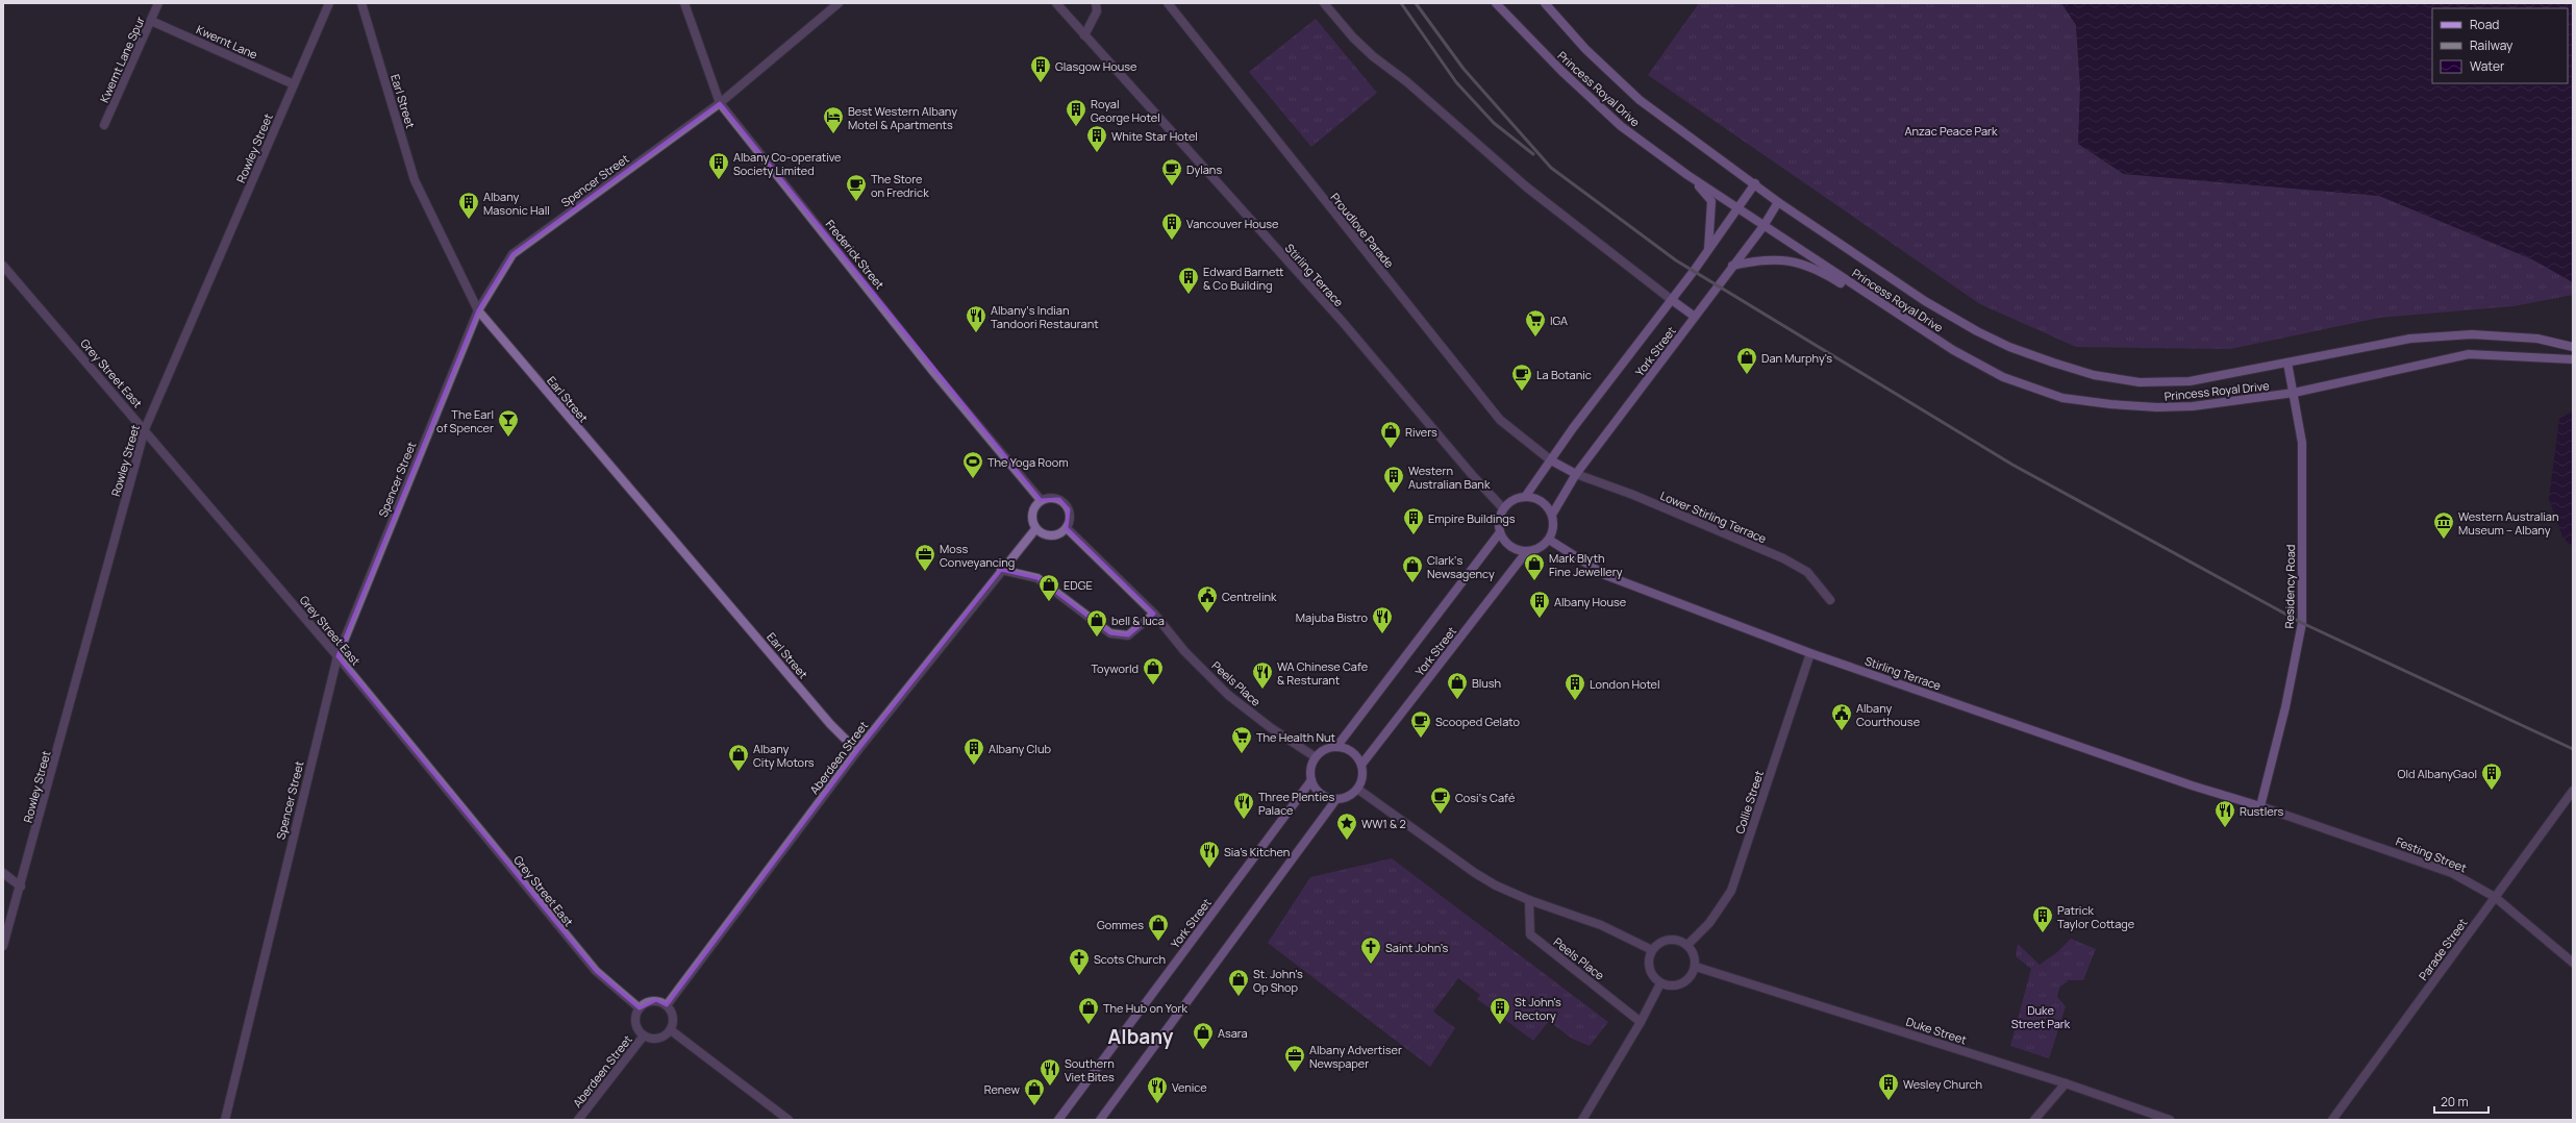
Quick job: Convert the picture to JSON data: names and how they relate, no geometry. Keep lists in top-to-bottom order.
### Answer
{
  "streets": {
    "main road": [
      "Princess Royal Drive",
      "Stirling Terrace",
      "York Street",
      "Residency Road"
    ],
    "street": [
      "Kwernt Lane",
      "Kwernt Lane Spur",
      "Earl Street",
      "Rowley Street",
      "Spencer Street",
      "Proudlove Parade",
      "Frederick Street",
      "Grey Street East",
      "Lower Stirling Terrace",
      "Peels Place",
      "Aberdeen Street",
      "Collie Street",
      "Festing Street",
      "Parade Street",
      "Duke Street"
    ]
  },
  "crossings": [
    ["Kwernt Lane", "Kwernt Lane Spur"],
    ["Kwernt Lane", "Rowley Street"],
    ["Princess Royal Drive", "York Street"],
    ["Princess Royal Drive", "Residency Road"],
    ["Earl Street", "Spencer Street"],
    ["Earl Street", "Aberdeen Street"],
    ["Rowley Street", "Grey Street East"],
    ["Spencer Street", "Frederick Street"],
    ["Spencer Street", "Grey Street East"],
    ["Proudlove Parade", "York Street"],
    ["Frederick Street", "Peels Place"],
    ["Frederick Street", "Aberdeen Street"],
    ["Stirling Terrace", "York Street"],
    ["Stirling Terrace", "Residency Road"],
    ["Stirling Terrace", "Collie Street"],
    ["Stirling Terrace", "Festing Street"],
    ["York Street", "Lower Stirling Terrace"],
    ["York Street", "Peels Place"],
    ["Grey Street East", "Aberdeen Street"],
    ["Residency Road", "Festing Street"],
    ["Peels Place", "Aberdeen Street"],
    ["Collie Street", "Duke Street"],
    ["Festing Street", "Parade Street"]
  ],
  "districts": ["Albany"],
  "parks": ["Anzac Peace Park", "Duke Street Park"],
  "places": {
    "building": [
      "Glasgow House",
      "Royal George Hotel",
      "White Star Hotel",
      "Albany Co-operative Society Limited",
      "Albany Masonic Hall",
      "Vancouver House",
      "Edward Barnett & Co Building",
      "Western Australian Bank",
      "Empire Buildings",
      "Albany House",
      "London Hotel",
      "Albany Club",
      "Old AlbanyGaol",
      "Patrick Taylor Cottage",
      "St John's Rectory",
      "Wesley Church"
    ],
    "hotel": ["Best Western Albany Motel & Apartments"],
    "cafe": [
      "Dylans",
      "The Store on Fredrick",
      "La Botanic",
      "Scooped Gelato",
      "Cosi‘s Café"
    ],
    "restaurant": [
      "Albany‘s Indian Tandoori Restaurant",
      "Majuba Bistro",
      "WA Chinese Cafe & Resturant",
      "Three Plenties Palace",
      "Rustlers",
      "Sia's Kitchen",
      "Southern Viet Bites",
      "Venice"
    ],
    "supermarket": ["IGA", "The Health Nut"],
    "shop": [
      "Dan Murphy's",
      "Rivers",
      "Mark Blyth Fine Jewellery",
      "Clark‘s Newsagency",
      "EDGE",
      "bell & luca",
      "Toyworld",
      "Blush",
      "Albany City Motors",
      "Gommes",
      "St. John's Op Shop",
      "The Hub on York",
      "Asara",
      "Renew"
    ],
    "bar": ["The Earl of Spencer"],
    "sports": ["The Yoga Room"],
    "museum": ["Western Australian Museum – Albany"],
    "office": ["Moss Conveyancing", "Albany Advertiser Newspaper"],
    "public building": ["Centrelink", "Albany Courthouse"],
    "place": ["WW1 & 2"],
    "church": ["Saint John’s", "Scots Church"]
  },
  "legend": ["Road", "Railway", "Water"],
  "scale_bar": "20 m"
}
